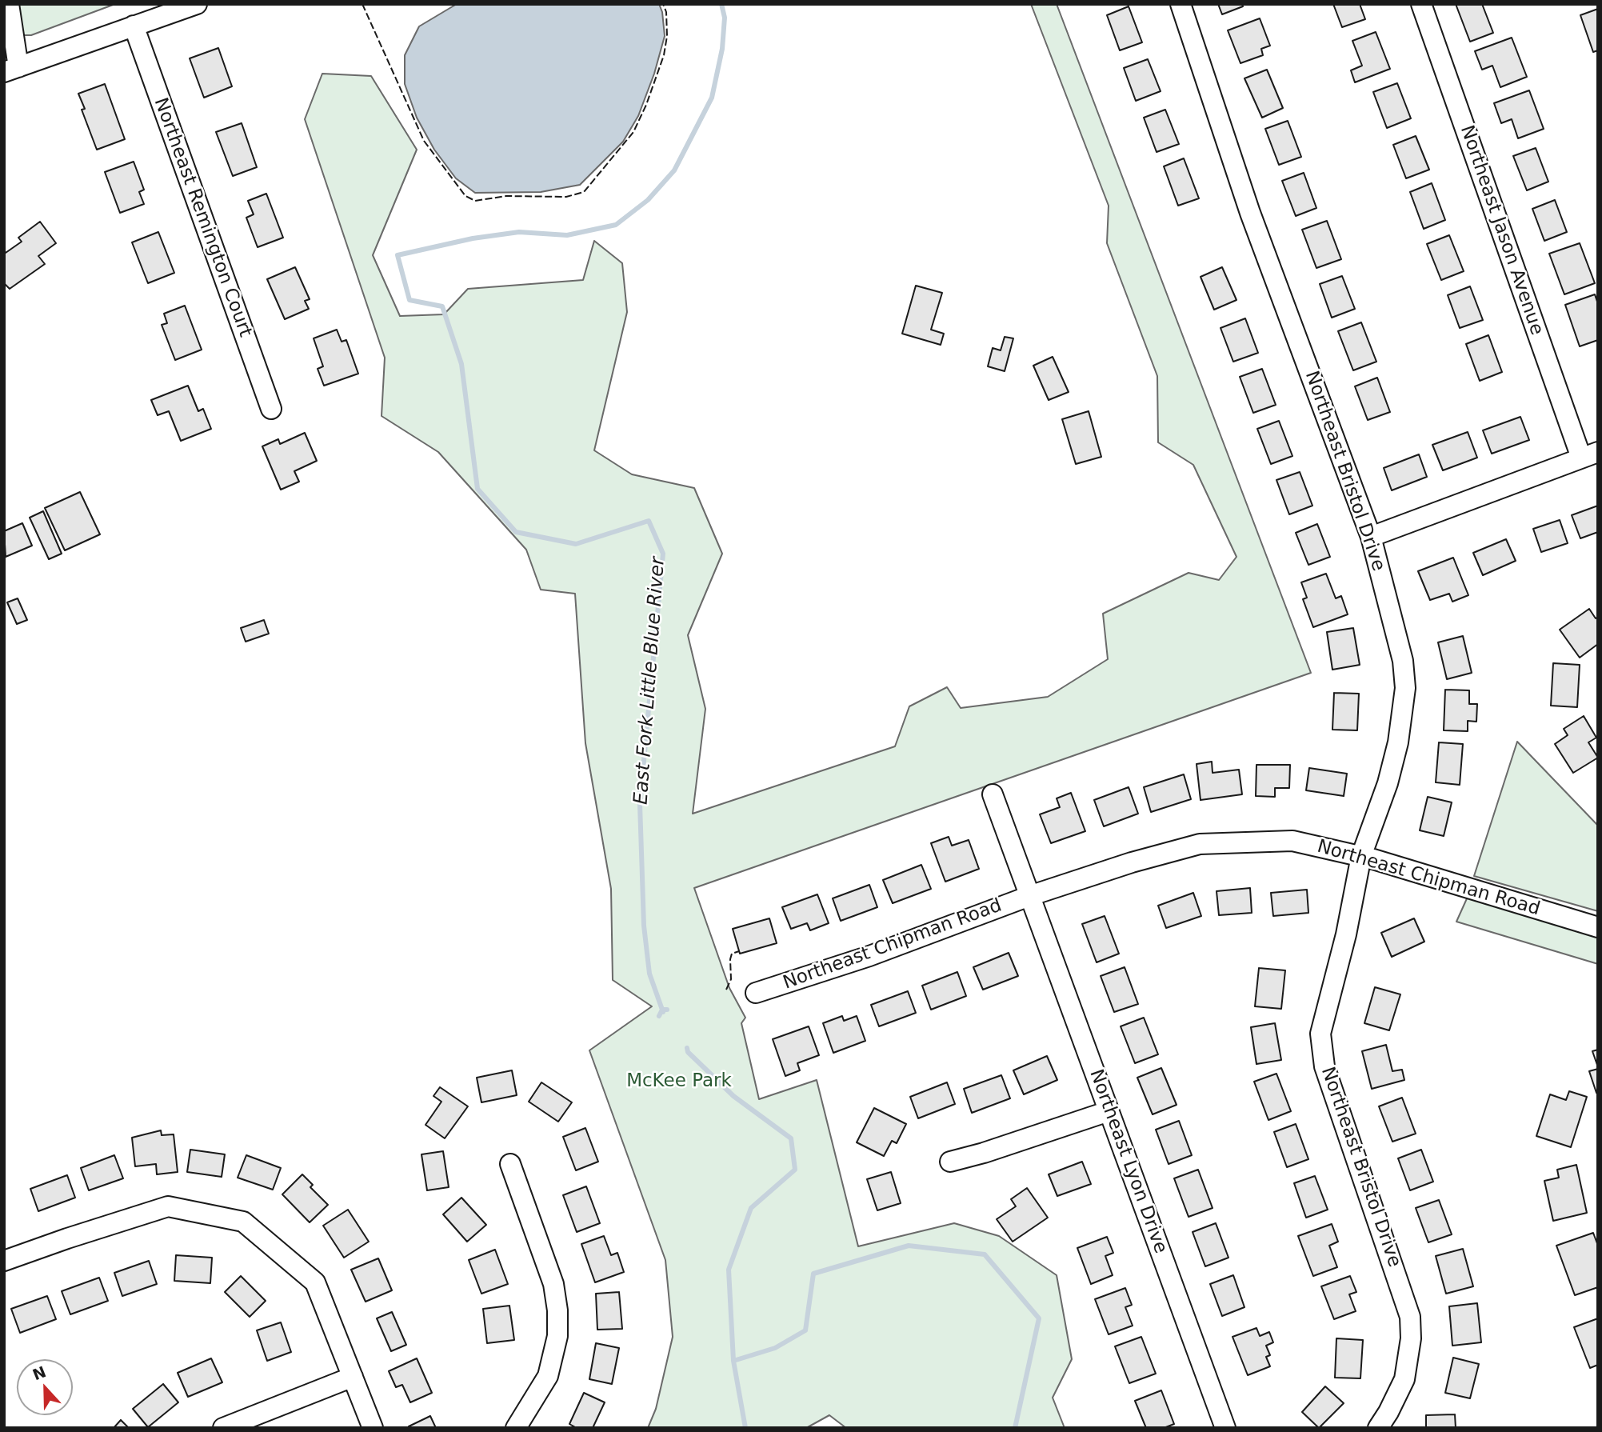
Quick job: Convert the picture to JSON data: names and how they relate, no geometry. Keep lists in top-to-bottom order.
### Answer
{
  "streets": {
    "street": [
      "Northeast Remington Court",
      "Northeast Jason Avenue",
      "Northeast Bristol Drive",
      "Northeast Chipman Road",
      "Northeast Lyon Drive"
    ]
  },
  "crossings": [
    ["Northeast Bristol Drive", "Northeast Chipman Road"],
    ["Northeast Chipman Road", "Northeast Lyon Drive"]
  ],
  "water": ["East Fork Little Blue River"],
  "parks": ["McKee Park"],
  "north": "top"
}
